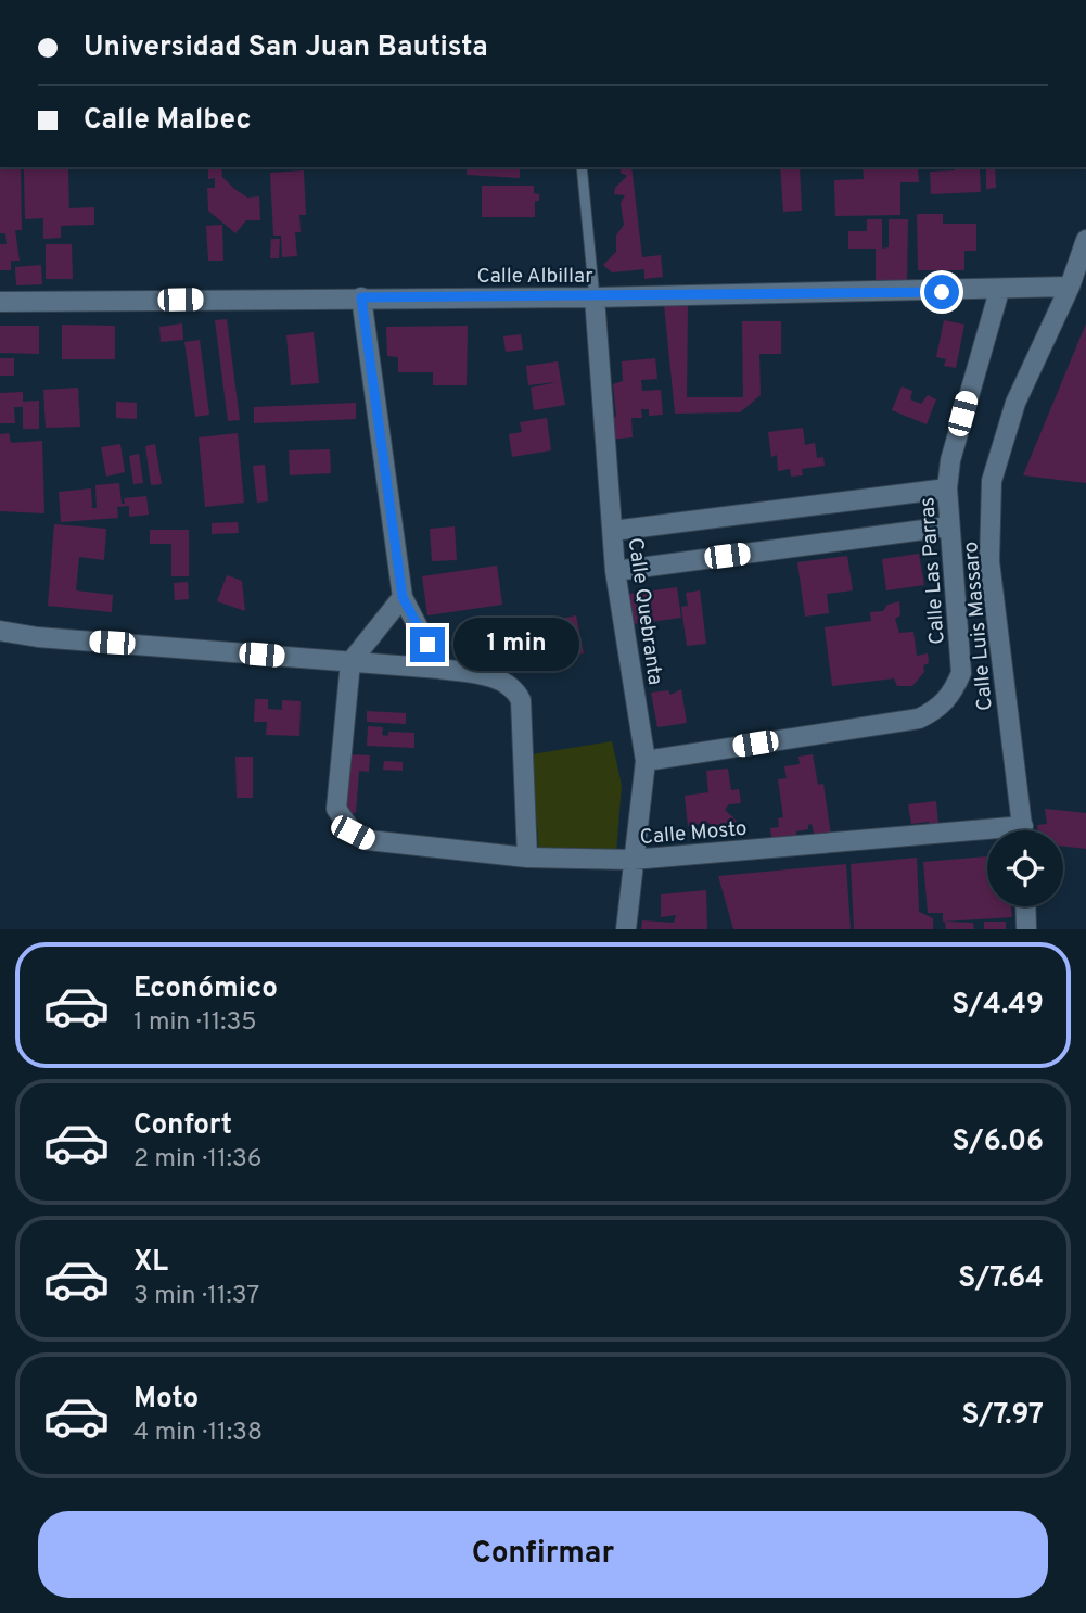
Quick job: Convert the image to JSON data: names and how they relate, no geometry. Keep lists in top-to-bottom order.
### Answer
{
  "streets": {
    "street": [
      "Calle Albillar",
      "Calle Las Parras",
      "Calle Quebranta",
      "Calle Luis Massaro",
      "Calle Mosto"
    ]
  },
  "crossings": [
    ["Calle Albillar", "Calle Las Parras"],
    ["Calle Albillar", "Calle Quebranta"],
    ["Calle Albillar", "Calle Luis Massaro"],
    ["Calle Las Parras", "Calle Quebranta"],
    ["Calle Quebranta", "Calle Mosto"]
  ],
  "page": {
    "banner": ["Universidad San Juan Bautista", "Calle Malbec"],
    "bubble": "1 min",
    "list": [
      {
        "name": "Económico",
        "note": "1 min · 11:35",
        "value": "S/4.49"
      },
      {
        "name": "Confort",
        "note": "2 min · 11:36",
        "value": "S/6.06"
      },
      {
        "name": "XL",
        "note": "3 min · 11:37",
        "value": "S/7.64"
      },
      {
        "name": "Moto",
        "note": "4 min · 11:38",
        "value": "S/7.97"
      }
    ],
    "buttons": "Confirmar"
  }
}
